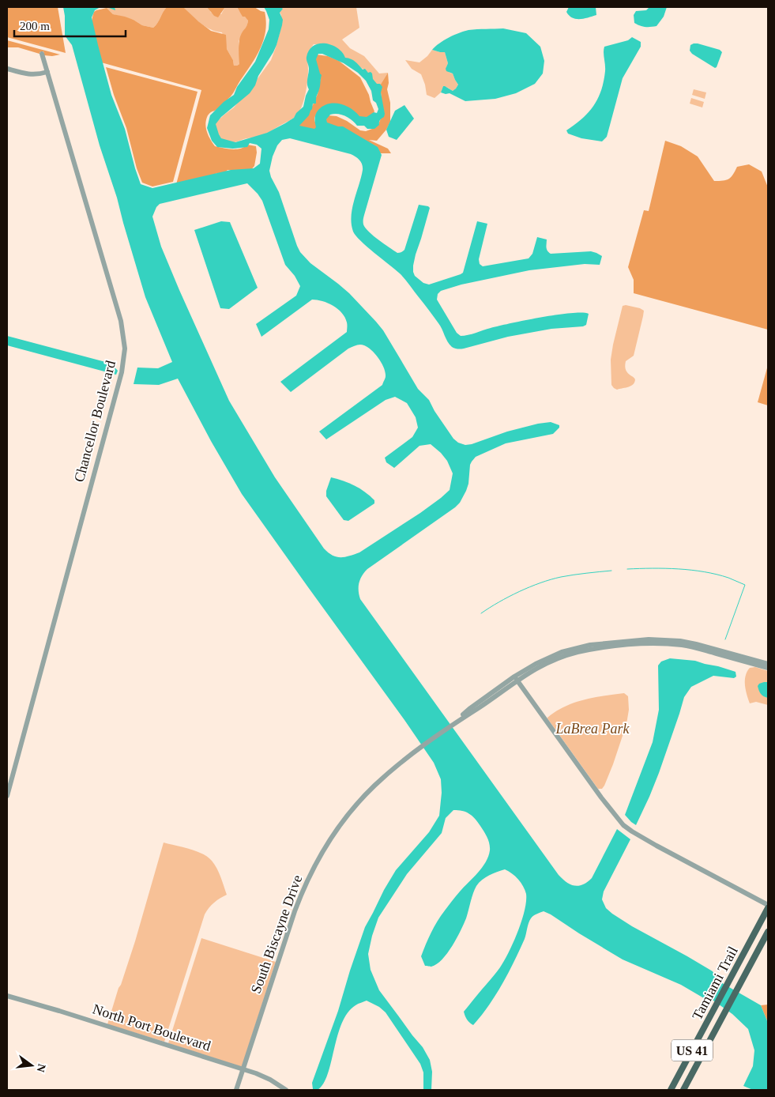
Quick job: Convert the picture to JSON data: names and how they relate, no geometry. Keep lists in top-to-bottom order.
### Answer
{
  "streets": {
    "main road": ["Tamiami Trail", "US 41"],
    "street": ["Chancellor Boulevard", "South Biscayne Drive", "North Port Boulevard"]
  },
  "crossings": [
    ["South Biscayne Drive", "North Port Boulevard"]
  ],
  "parks": ["LaBrea Park"],
  "scale_bar": "200 m",
  "north": "right"
}
